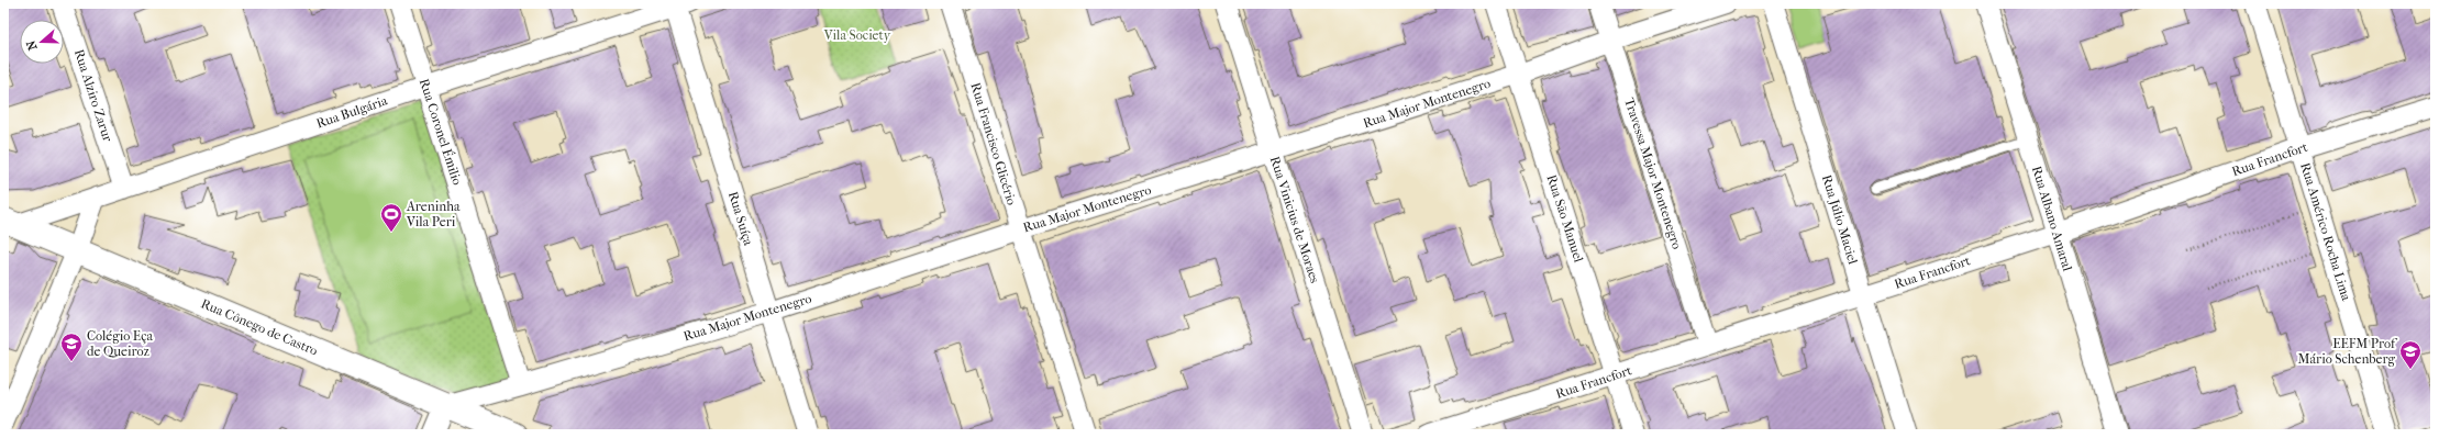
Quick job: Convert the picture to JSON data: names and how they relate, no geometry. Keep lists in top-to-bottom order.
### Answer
{
  "streets": {
    "main road": ["Rua Cônego de Castro"],
    "street": [
      "Rua Alziro Zarur",
      "Rua Major Montenegro",
      "Rua Bulgária",
      "Rua Coronel Émilio",
      "Rua Francisco Glicério",
      "Rua Francfort",
      "Travessa Major Montenegro",
      "Rua Suíça",
      "Rua São Manuel",
      "Rua Albano Amaral",
      "Rua Vinicius de Moraes",
      "Rua Júlio Maciel",
      "Rua Américo Rocha Lima"
    ]
  },
  "crossings": [
    ["Rua Alziro Zarur", "Rua Bulgária"],
    ["Rua Major Montenegro", "Rua Coronel Émilio"],
    ["Rua Major Montenegro", "Rua Francisco Glicério"],
    ["Rua Major Montenegro", "Travessa Major Montenegro"],
    ["Rua Major Montenegro", "Rua Suíça"],
    ["Rua Major Montenegro", "Rua São Manuel"],
    ["Rua Major Montenegro", "Rua Vinicius de Moraes"],
    ["Rua Major Montenegro", "Rua Cônego de Castro"],
    ["Rua Bulgária", "Rua Coronel Émilio"],
    ["Rua Bulgária", "Rua Suíça"],
    ["Rua Bulgária", "Rua Cônego de Castro"],
    ["Rua Francfort", "Travessa Major Montenegro"],
    ["Rua Francfort", "Rua São Manuel"],
    ["Rua Francfort", "Rua Albano Amaral"],
    ["Rua Francfort", "Rua Júlio Maciel"],
    ["Rua Francfort", "Rua Américo Rocha Lima"]
  ],
  "parks": ["Vila Society"],
  "places": {
    "sports": ["Areninha Vila Peri"],
    "school or university": ["Colégio Eça de Queiroz", "EEFM Prof Mário Schenberg"]
  },
  "north": "left"
}
